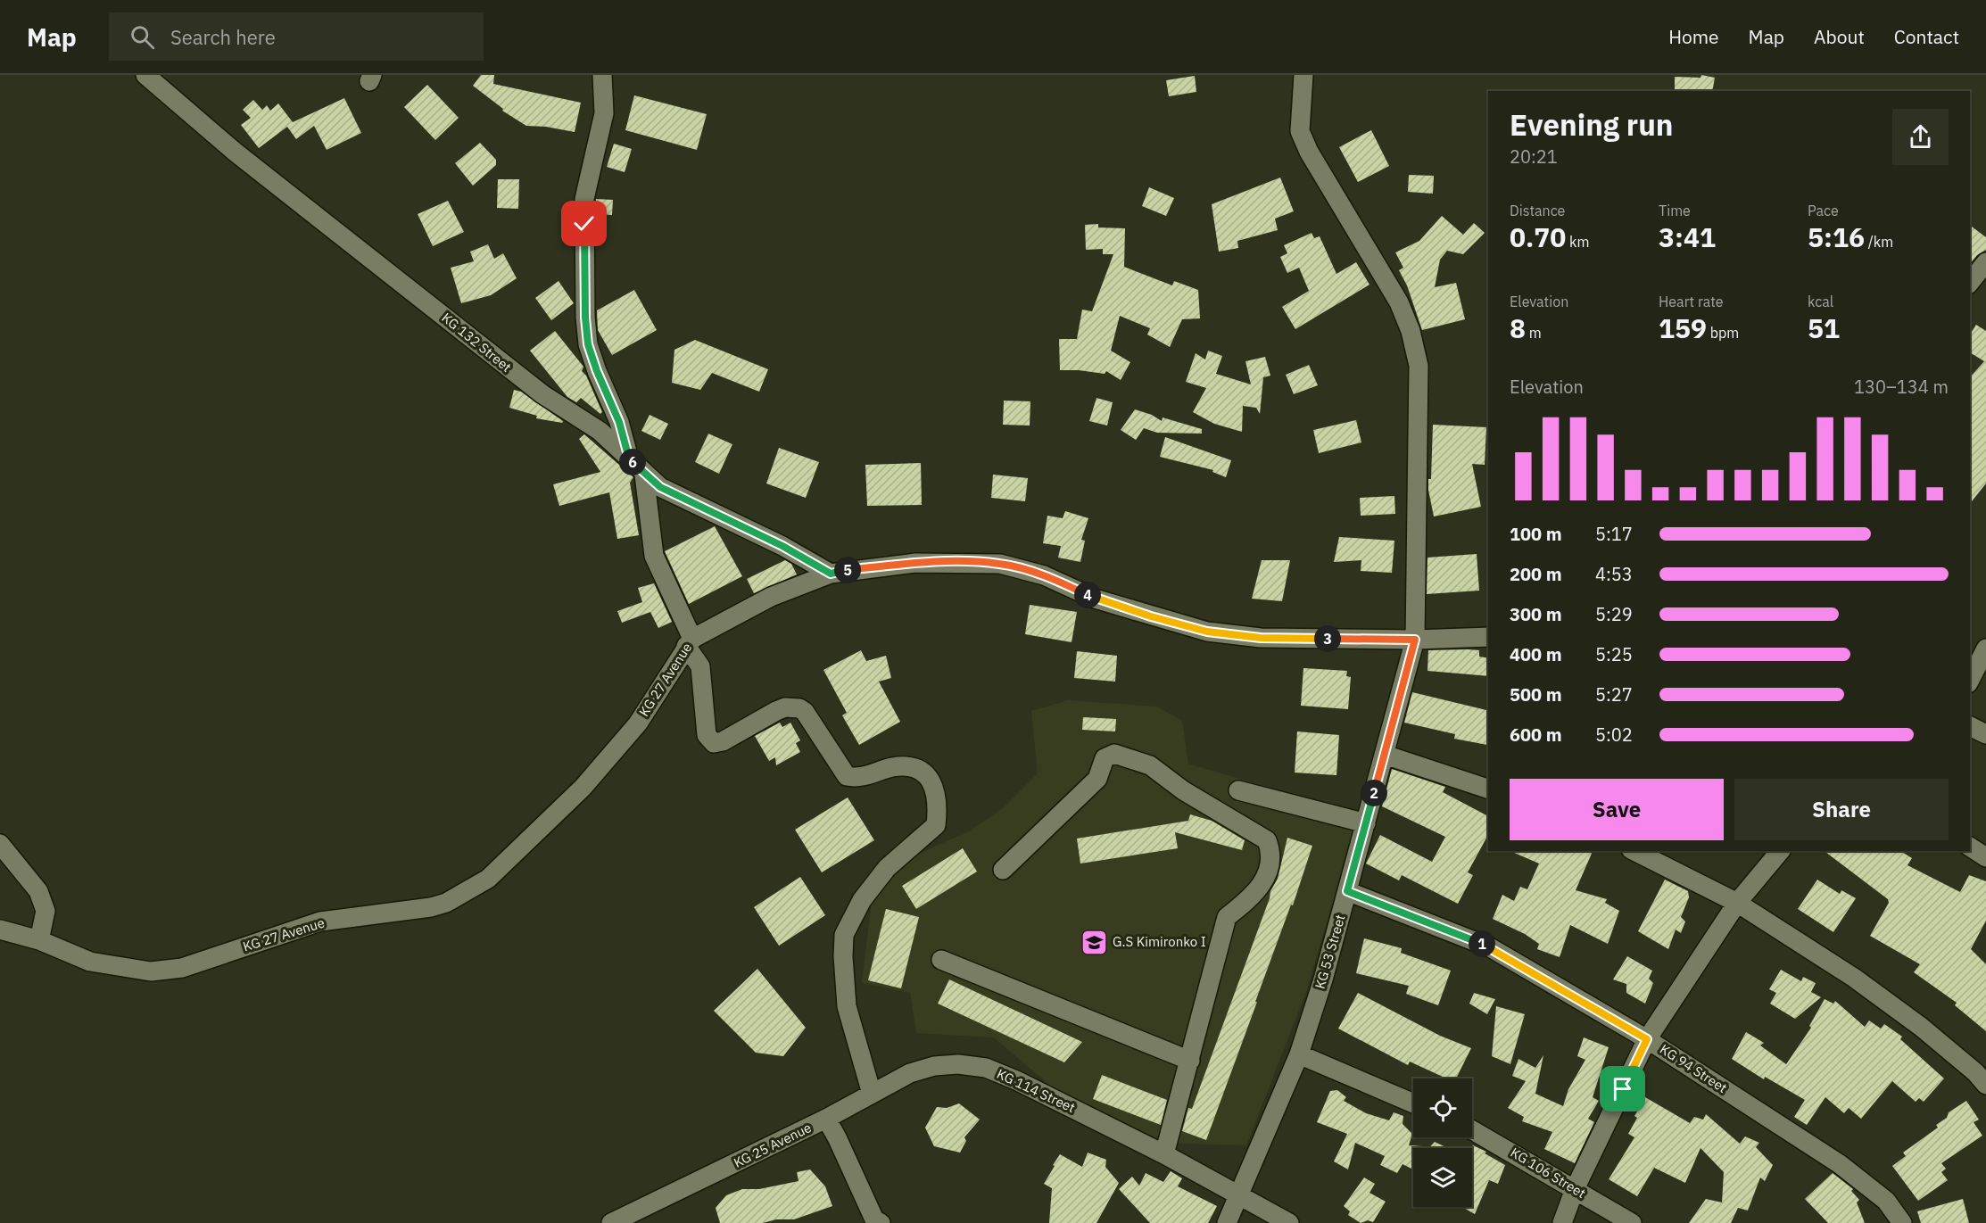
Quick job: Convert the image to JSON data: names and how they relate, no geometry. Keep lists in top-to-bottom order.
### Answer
{
  "streets": {
    "street": [
      "KG 132 Street",
      "KG 27 Avenue",
      "KG 53 Street",
      "KG 94 Street",
      "KG 114 Street",
      "KG 25 Avenue",
      "KG 106 Street"
    ]
  },
  "crossings": [
    ["KG 132 Street", "KG 27 Avenue"],
    ["KG 27 Avenue", "KG 53 Street"],
    ["KG 53 Street", "KG 94 Street"],
    ["KG 53 Street", "KG 114 Street"],
    ["KG 114 Street", "KG 25 Avenue"]
  ],
  "places": {
    "school or university": ["G.S Kimironko I"]
  },
  "page": {
    "header": "Map",
    "search": "Search here",
    "nav": [
      "Home",
      "Map",
      "About",
      "Contact"
    ],
    "heading": ["Evening run", "20:21"],
    "stats": [
      ["Distance", "0.70 km"],
      ["Time", "3:41"],
      ["Pace", "5:16 /km"],
      ["Elevation", "8 m"],
      ["Heart rate", "159 bpm"],
      ["kcal", "51"]
    ],
    "chart": ["Elevation", "130–134 m"],
    "pins": [
      "6",
      "5",
      "4",
      "3",
      "2",
      "1"
    ],
    "list": [
      {
        "name": "100 m",
        "note": "5:17"
      },
      {
        "name": "200 m",
        "note": "4:53"
      },
      {
        "name": "300 m",
        "note": "5:29"
      },
      {
        "name": "400 m",
        "note": "5:25"
      },
      {
        "name": "500 m",
        "note": "5:27"
      },
      {
        "name": "600 m",
        "note": "5:02"
      }
    ],
    "buttons": ["Save", "Share"]
  }
}
